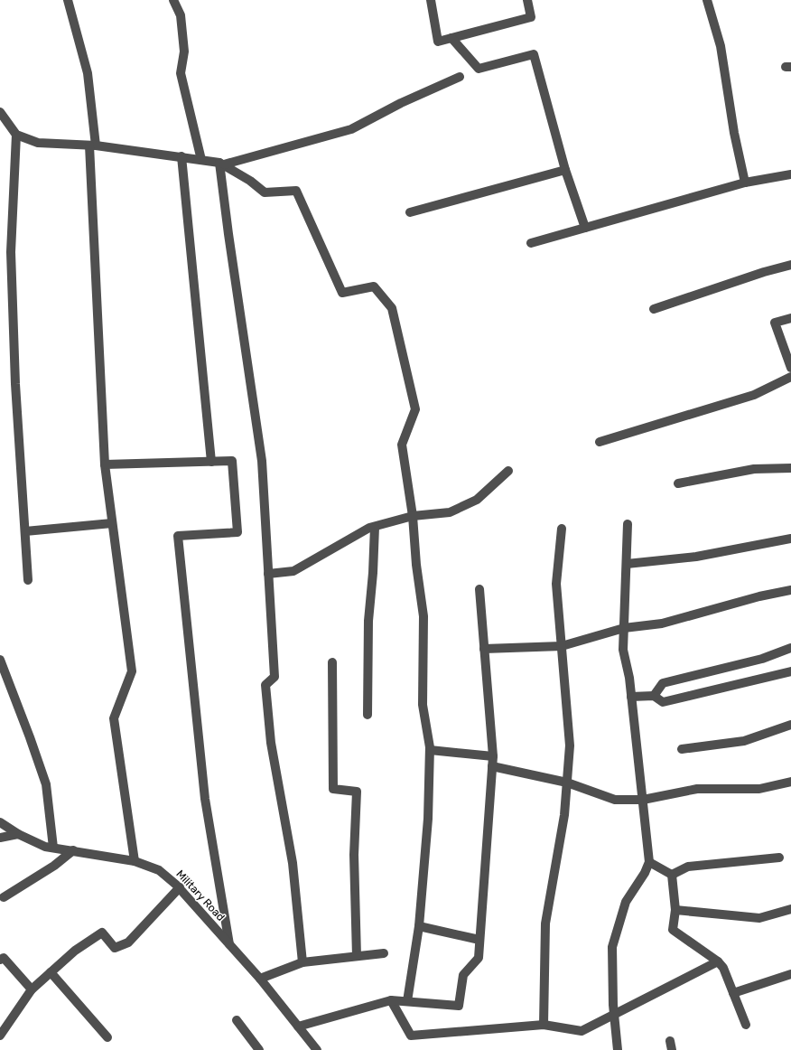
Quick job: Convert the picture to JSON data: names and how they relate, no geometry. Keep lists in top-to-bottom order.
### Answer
{
  "streets": {
    "street": ["Military Road"]
  }
}
